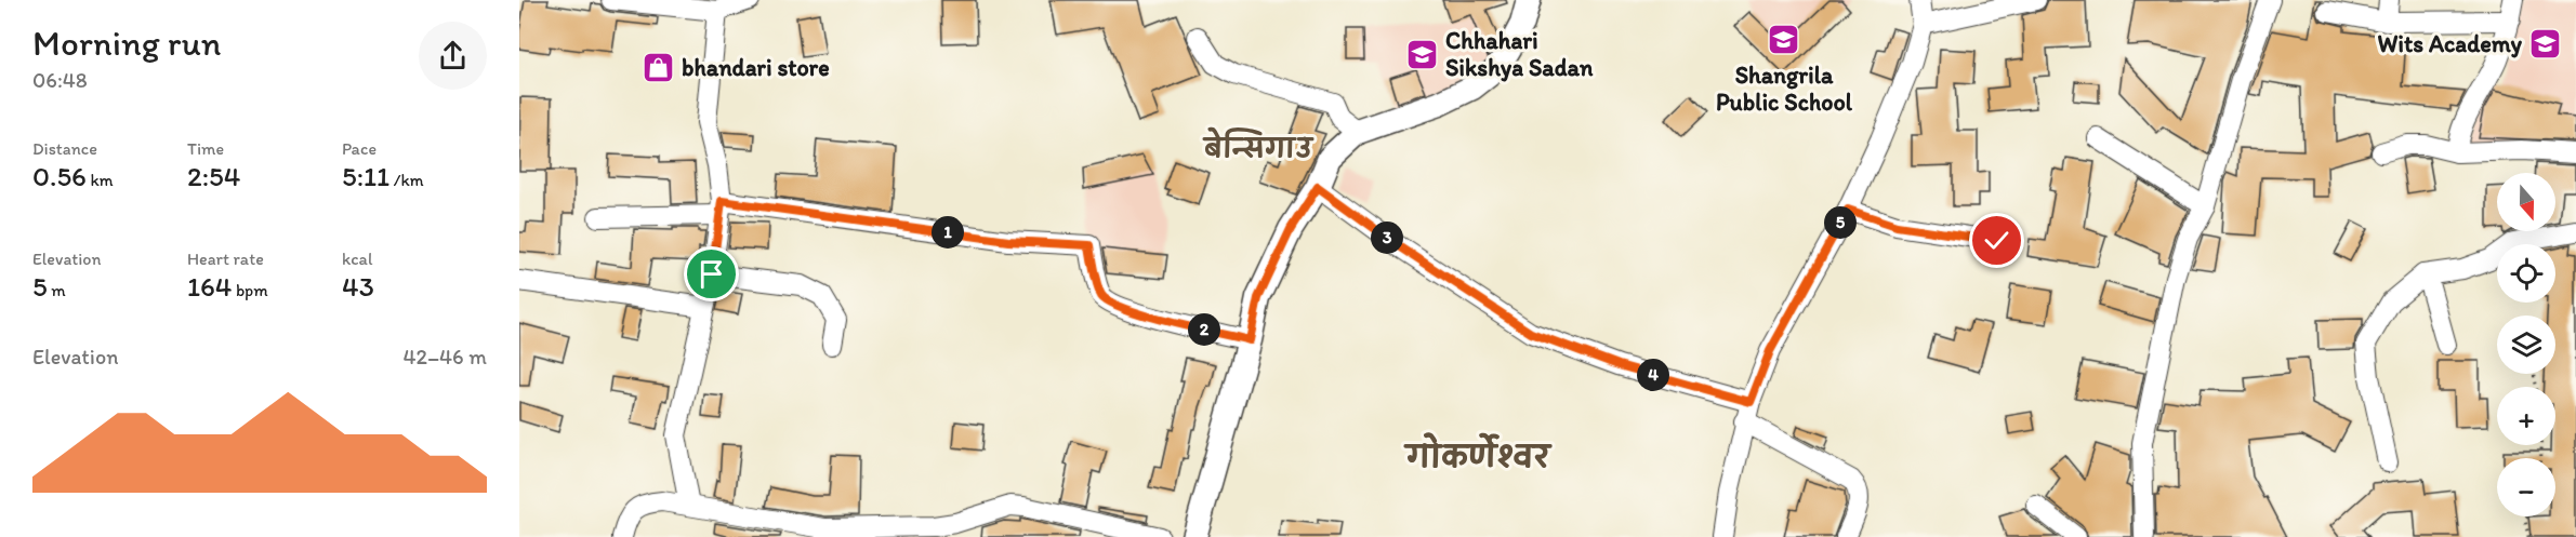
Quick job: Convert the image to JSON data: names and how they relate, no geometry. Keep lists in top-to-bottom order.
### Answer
{
  "districts": ["बेन्सिगाउ", "गोकर्णेश्वर"],
  "places": {
    "school or university": ["Shangrila Public School", "Wits Academy", "Chhahari Sikshya Sadan"],
    "shop": ["bhandari store"]
  },
  "north": "bottom",
  "page": {
    "heading": ["Morning run", "06:48"],
    "stats": [
      ["Distance", "0.56 km"],
      ["Time", "2:54"],
      ["Pace", "5:11 /km"],
      ["Elevation", "5 m"],
      ["Heart rate", "164 bpm"],
      ["kcal", "43"]
    ],
    "map_buttons": ["+", "−"],
    "pins": [
      "5",
      "1",
      "3",
      "2",
      "4"
    ],
    "chart": ["Elevation", "42–46 m"]
  }
}
